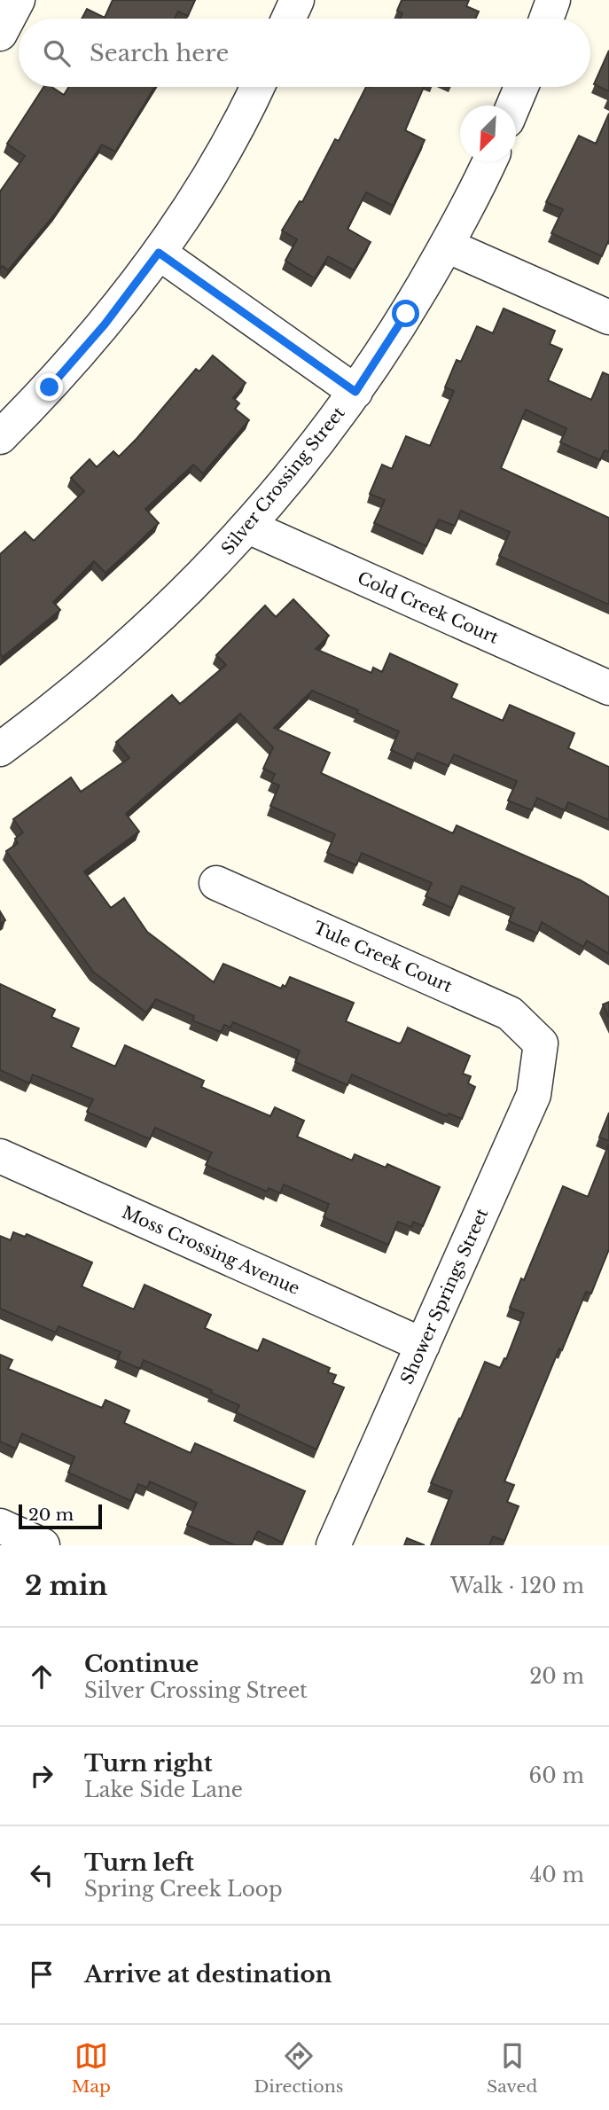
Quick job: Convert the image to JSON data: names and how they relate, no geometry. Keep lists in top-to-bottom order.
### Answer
{
  "streets": {
    "street": [
      "Silver Crossing Street",
      "Cold Creek Court",
      "Tule Creek Court",
      "Moss Crossing Avenue",
      "Shower Springs Street"
    ]
  },
  "crossings": [
    ["Silver Crossing Street", "Cold Creek Court"],
    ["Tule Creek Court", "Shower Springs Street"],
    ["Moss Crossing Avenue", "Shower Springs Street"]
  ],
  "scale_bar": "20 m",
  "north": "bottom left",
  "page": {
    "search": "Search here",
    "scale": "20 m",
    "heading": ["2 min", "Walk · 120 m"],
    "list": [
      ["Continue", "Silver Crossing Street", "20 m"],
      ["Turn right", "Lake Side Lane", "60 m"],
      ["Turn left", "Spring Creek Loop", "40 m"],
      "Arrive at destination"
    ],
    "nav": ["Map", "Directions", "Saved"]
  }
}
